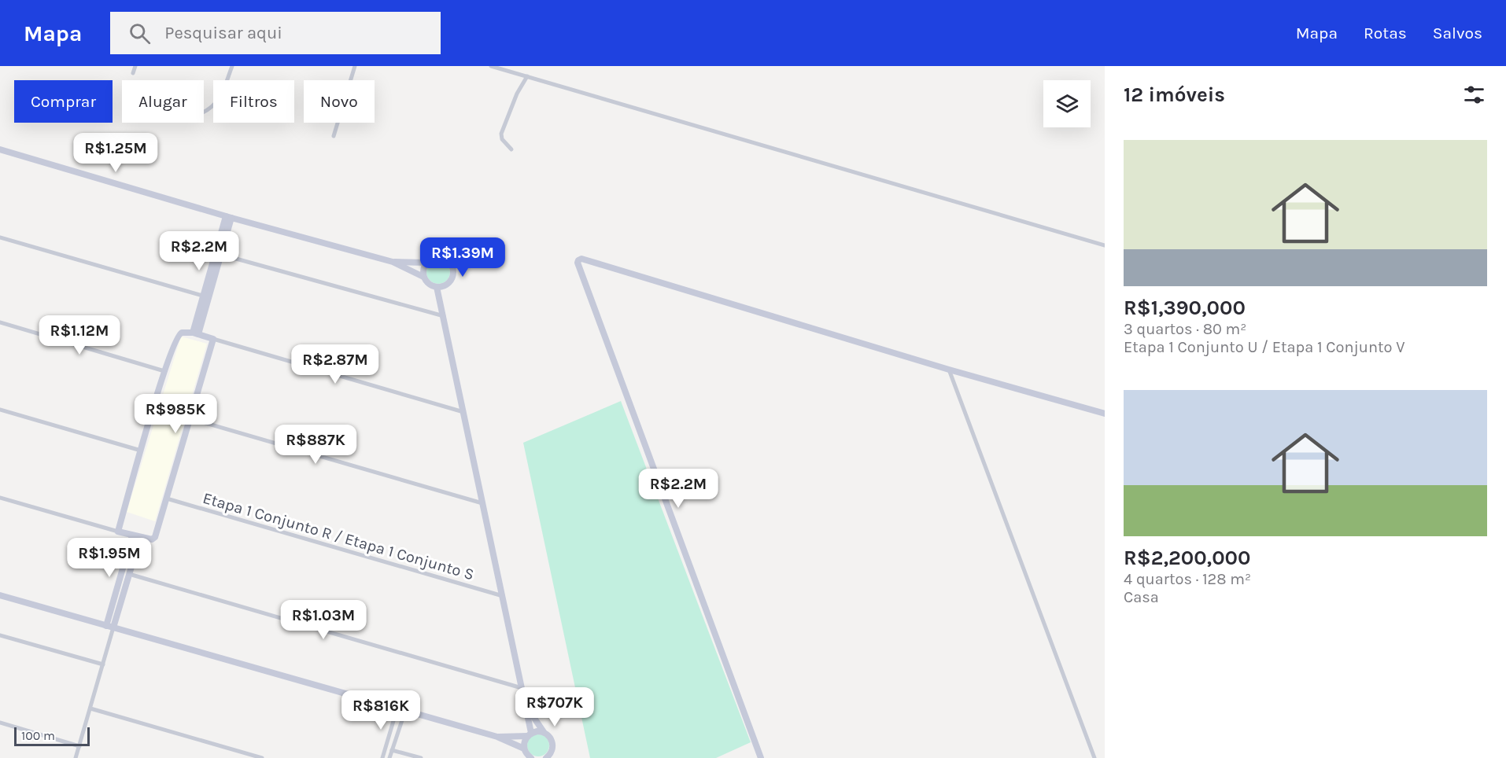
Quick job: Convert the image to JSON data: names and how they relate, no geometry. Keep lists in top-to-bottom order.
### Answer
{
  "streets": {
    "street": ["Etapa 1 Conjunto R / Etapa 1 Conjunto S"]
  },
  "scale_bar": "100 m",
  "page": {
    "header": "Mapa",
    "search": "Pesquisar aqui",
    "nav": ["Mapa", "Rotas", "Salvos"],
    "heading": "12 imóveis",
    "chip": [
      "Comprar",
      "Alugar",
      "Filtros",
      "Novo"
    ],
    "list": [
      {
        "name": "R$1,390,000",
        "note": "3 quartos · 80 m² · Etapa 1 Conjunto U / Etapa 1 Conjunto V"
      },
      {
        "name": "R$2,200,000",
        "note": "4 quartos · 128 m² · Casa"
      }
    ],
    "price": [
      "R$1.25M",
      "R$2.2M",
      "R$1.39M",
      "R$1.12M",
      "R$2.87M",
      "R$985K",
      "R$887K",
      "R$2.2M",
      "R$1.95M",
      "R$1.03M",
      "R$707K",
      "R$816K"
    ],
    "scale": "100 m"
  }
}
